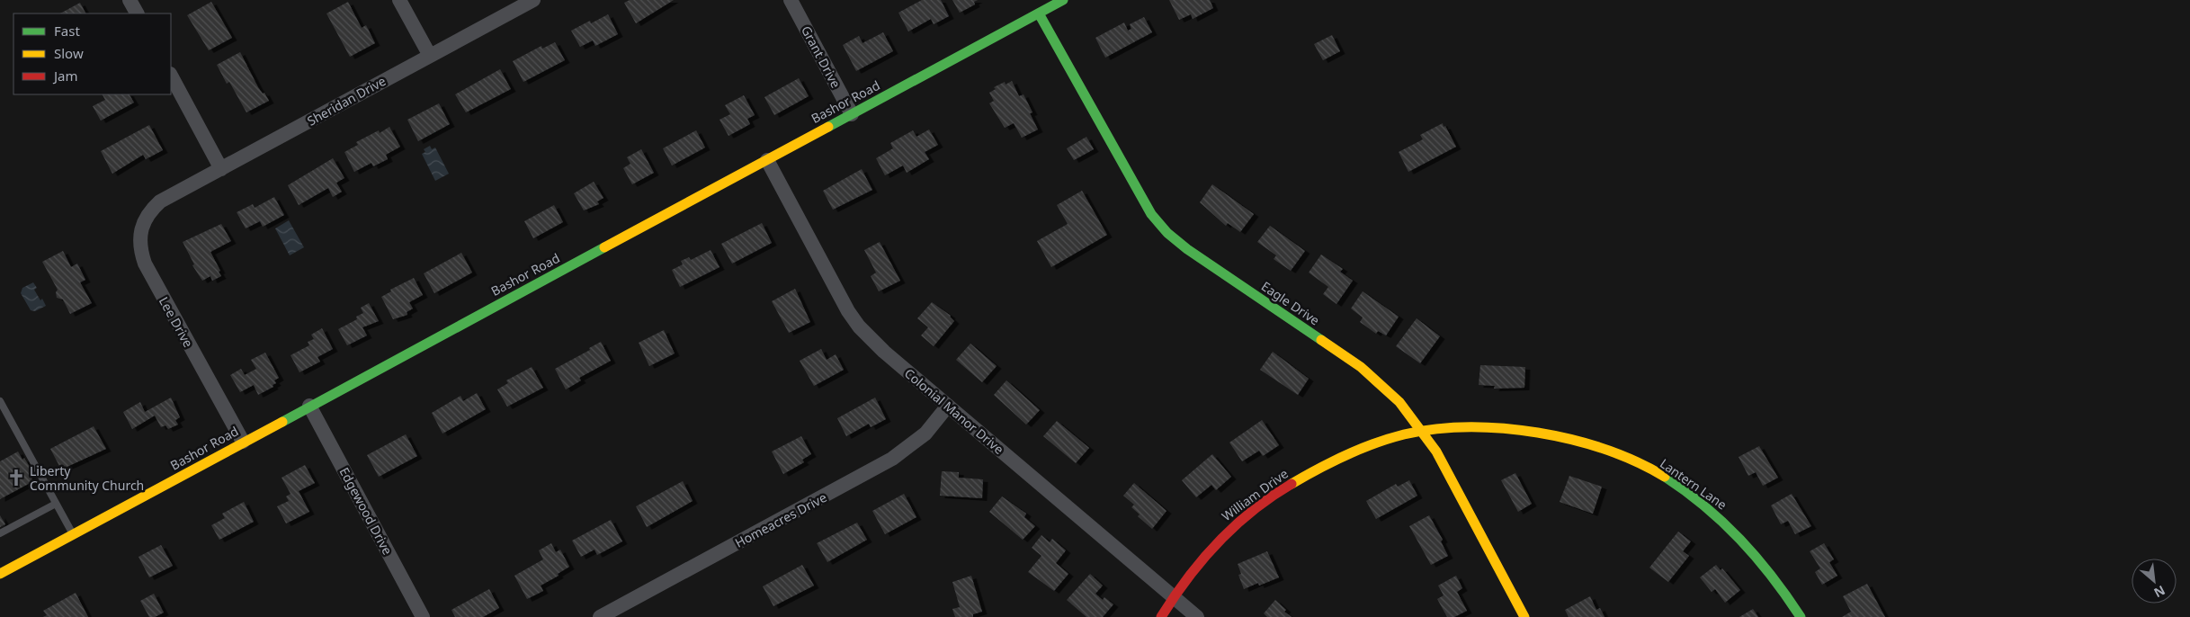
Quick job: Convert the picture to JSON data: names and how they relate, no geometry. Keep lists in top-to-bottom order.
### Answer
{
  "streets": {
    "street": [
      "Grant Drive",
      "Sheridan Drive",
      "Bashor Road",
      "Eagle Drive",
      "Lee Drive",
      "Colonial Manor Drive",
      "Lantern Lane",
      "William Drive",
      "Edgewood Drive",
      "Homeacres Drive"
    ]
  },
  "crossings": [
    ["Grant Drive", "Bashor Road"],
    ["Sheridan Drive", "Lee Drive"],
    ["Bashor Road", "Eagle Drive"],
    ["Bashor Road", "Lee Drive"],
    ["Bashor Road", "Colonial Manor Drive"],
    ["Bashor Road", "Edgewood Drive"],
    ["Eagle Drive", "Lantern Lane"],
    ["Eagle Drive", "William Drive"],
    ["Colonial Manor Drive", "William Drive"],
    ["Colonial Manor Drive", "Homeacres Drive"],
    ["Lantern Lane", "William Drive"]
  ],
  "places": {
    "church": ["Liberty Community Church"]
  },
  "legend": ["Fast", "Slow", "Jam"],
  "north": "bottom right"
}
